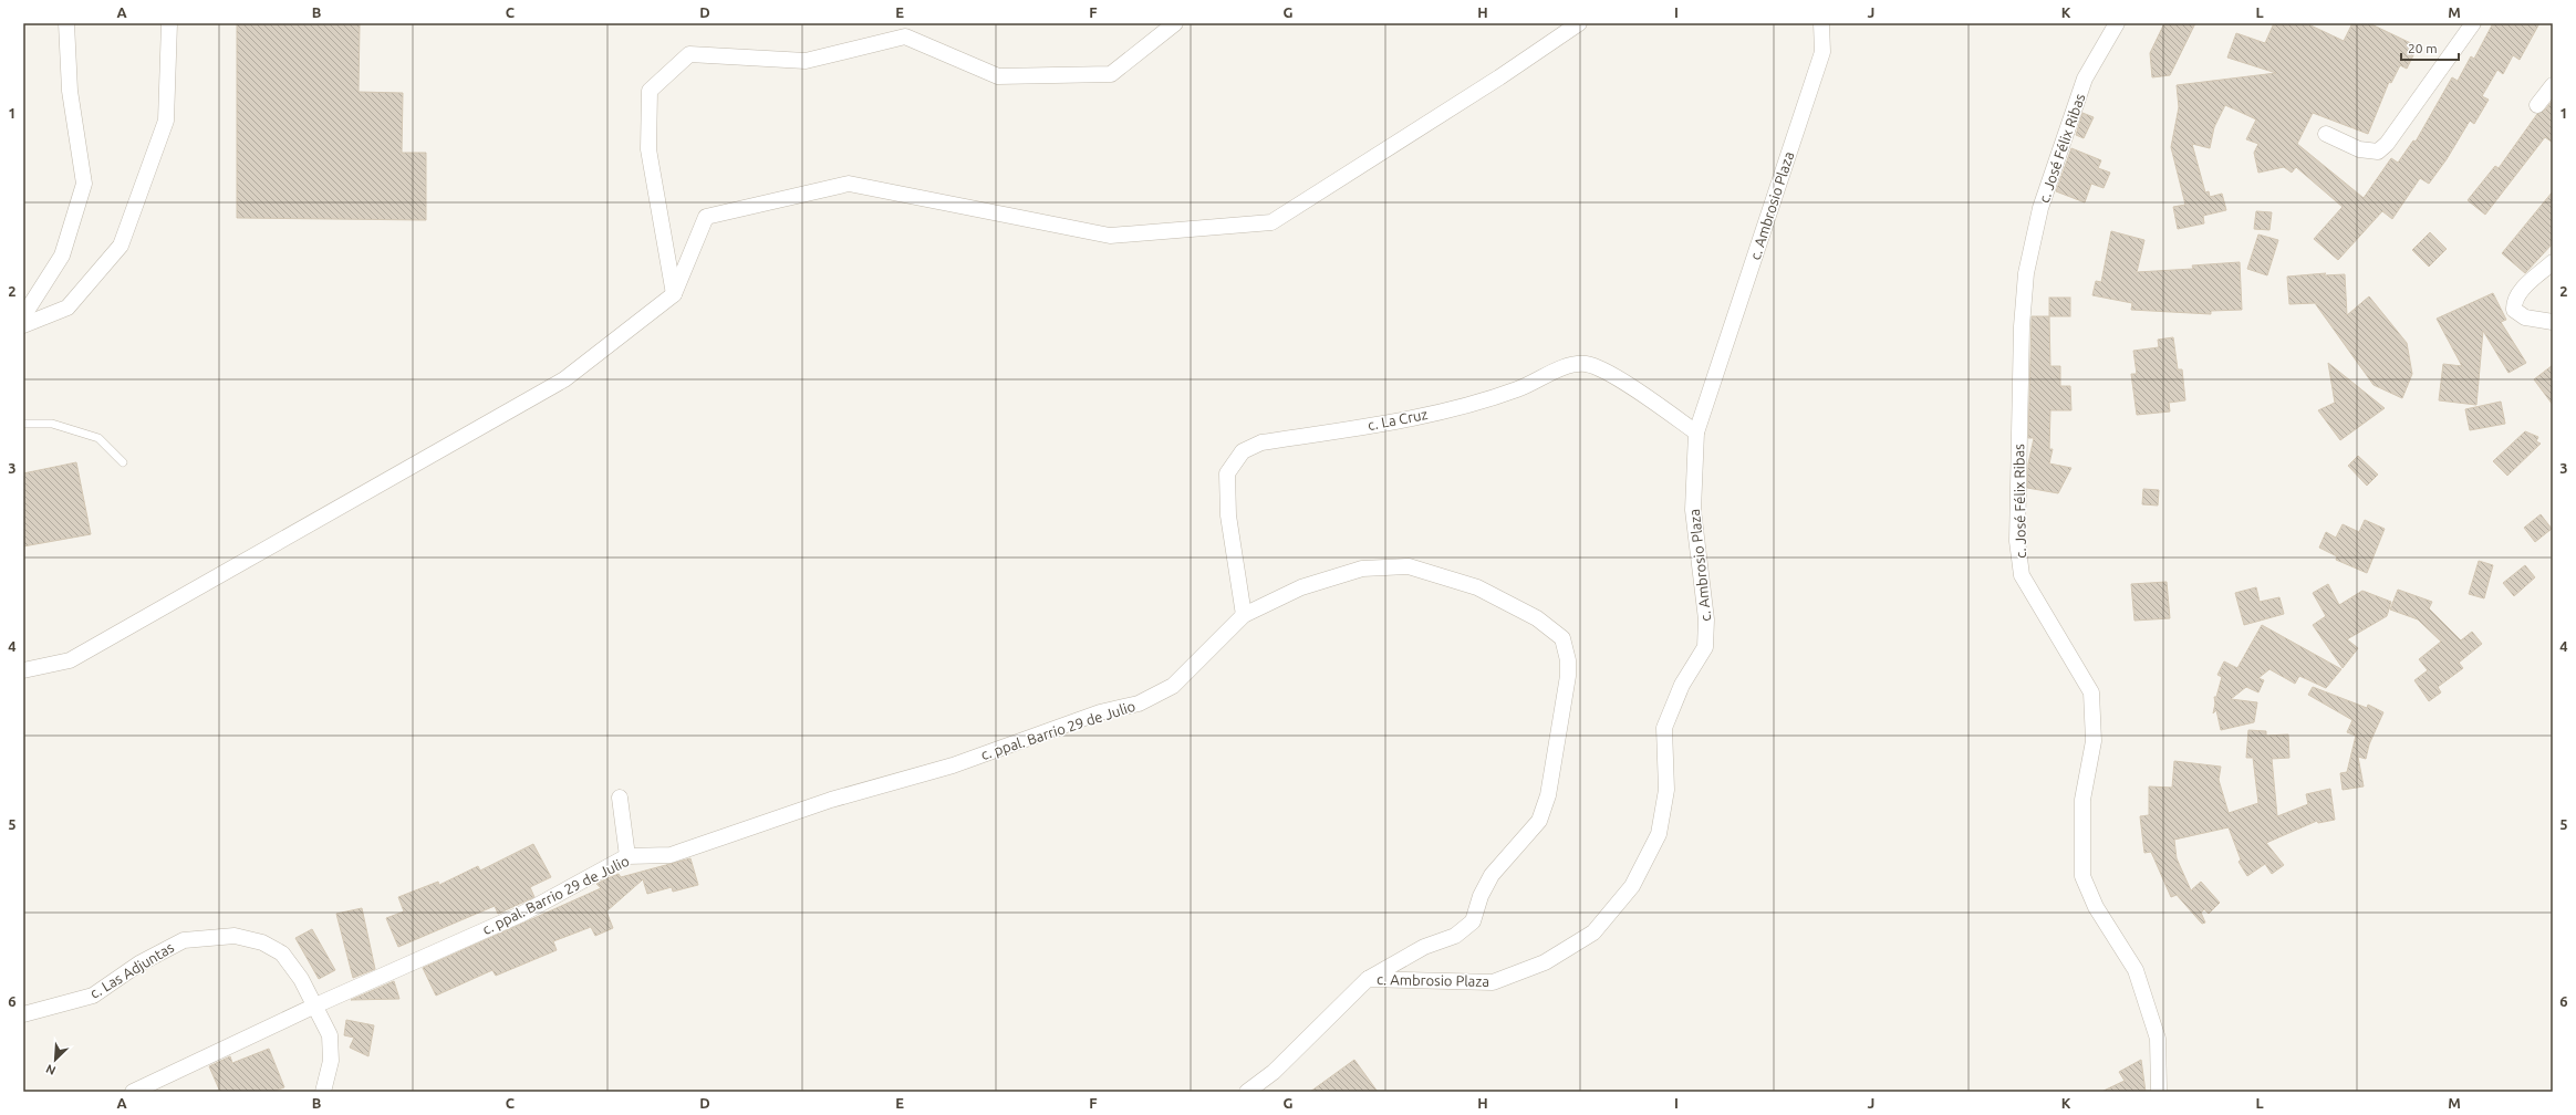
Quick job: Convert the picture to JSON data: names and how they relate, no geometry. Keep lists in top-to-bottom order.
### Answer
{
  "streets": {
    "street": [
      "c. José Félix Ribas",
      "c. Ambrosio Plaza",
      "c. La Cruz",
      "c. ppal. Barrio 29 de Julio",
      "c. Las Adjuntas"
    ]
  },
  "crossings": [
    ["c. Ambrosio Plaza", "c. La Cruz"],
    ["c. Ambrosio Plaza", "c. ppal. Barrio 29 de Julio"],
    ["c. La Cruz", "c. ppal. Barrio 29 de Julio"],
    ["c. ppal. Barrio 29 de Julio", "c. Las Adjuntas"]
  ],
  "scale_bar": "20 m",
  "north": "bottom left",
  "grid": {
    "columns": [
      "A",
      "B",
      "C",
      "D",
      "E",
      "F",
      "G",
      "H",
      "I",
      "J",
      "K",
      "L",
      "M"
    ],
    "rows": [
      "1",
      "2",
      "3",
      "4",
      "5",
      "6"
    ]
  }
}
